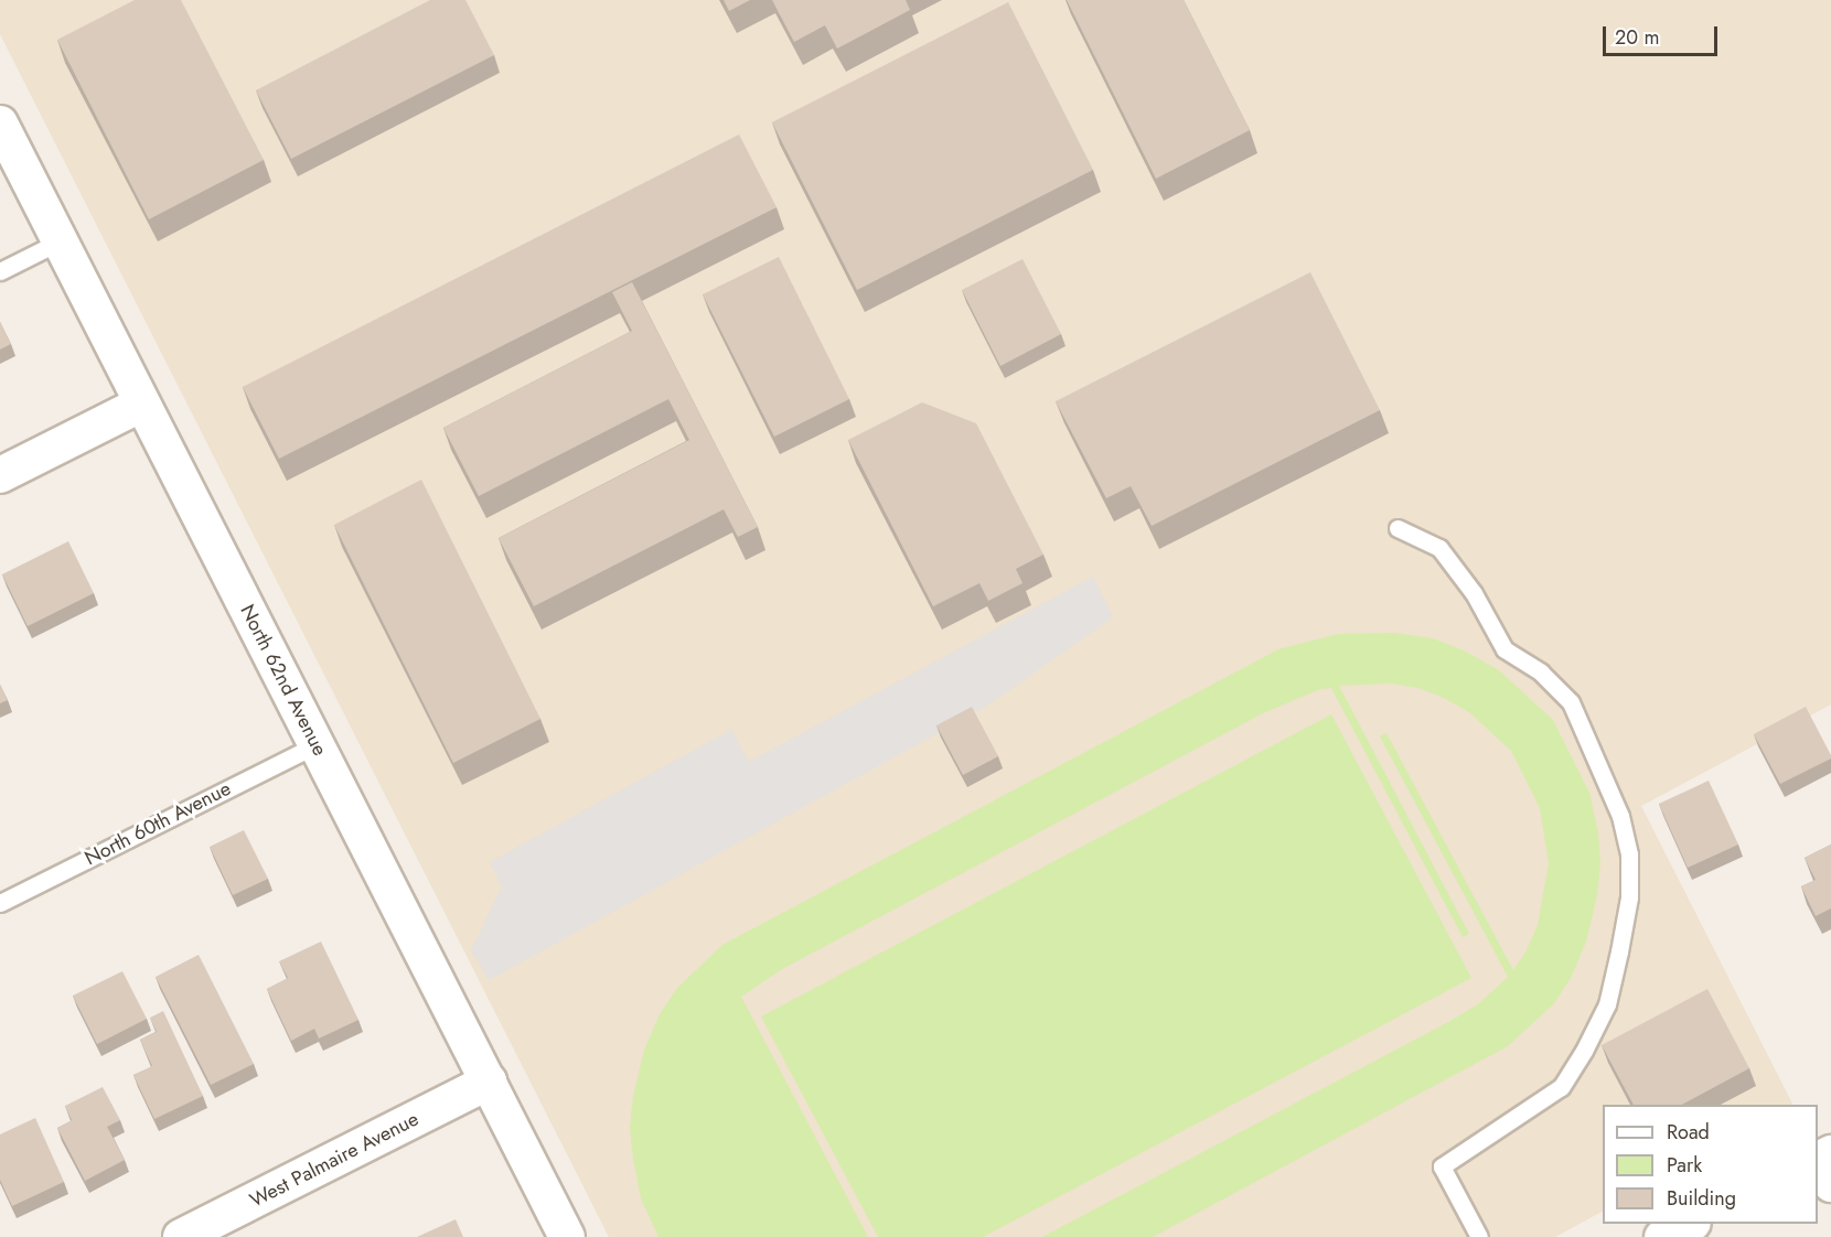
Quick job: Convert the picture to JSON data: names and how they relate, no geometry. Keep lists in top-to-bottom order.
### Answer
{
  "streets": {
    "street": ["North 62nd Avenue", "West Palmaire Avenue"],
    "lane": ["North 60th Avenue"]
  },
  "crossings": [
    ["North 62nd Avenue", "North 60th Avenue"],
    ["North 62nd Avenue", "West Palmaire Avenue"]
  ],
  "legend": ["Road", "Park", "Building"],
  "scale_bar": "20 m"
}
